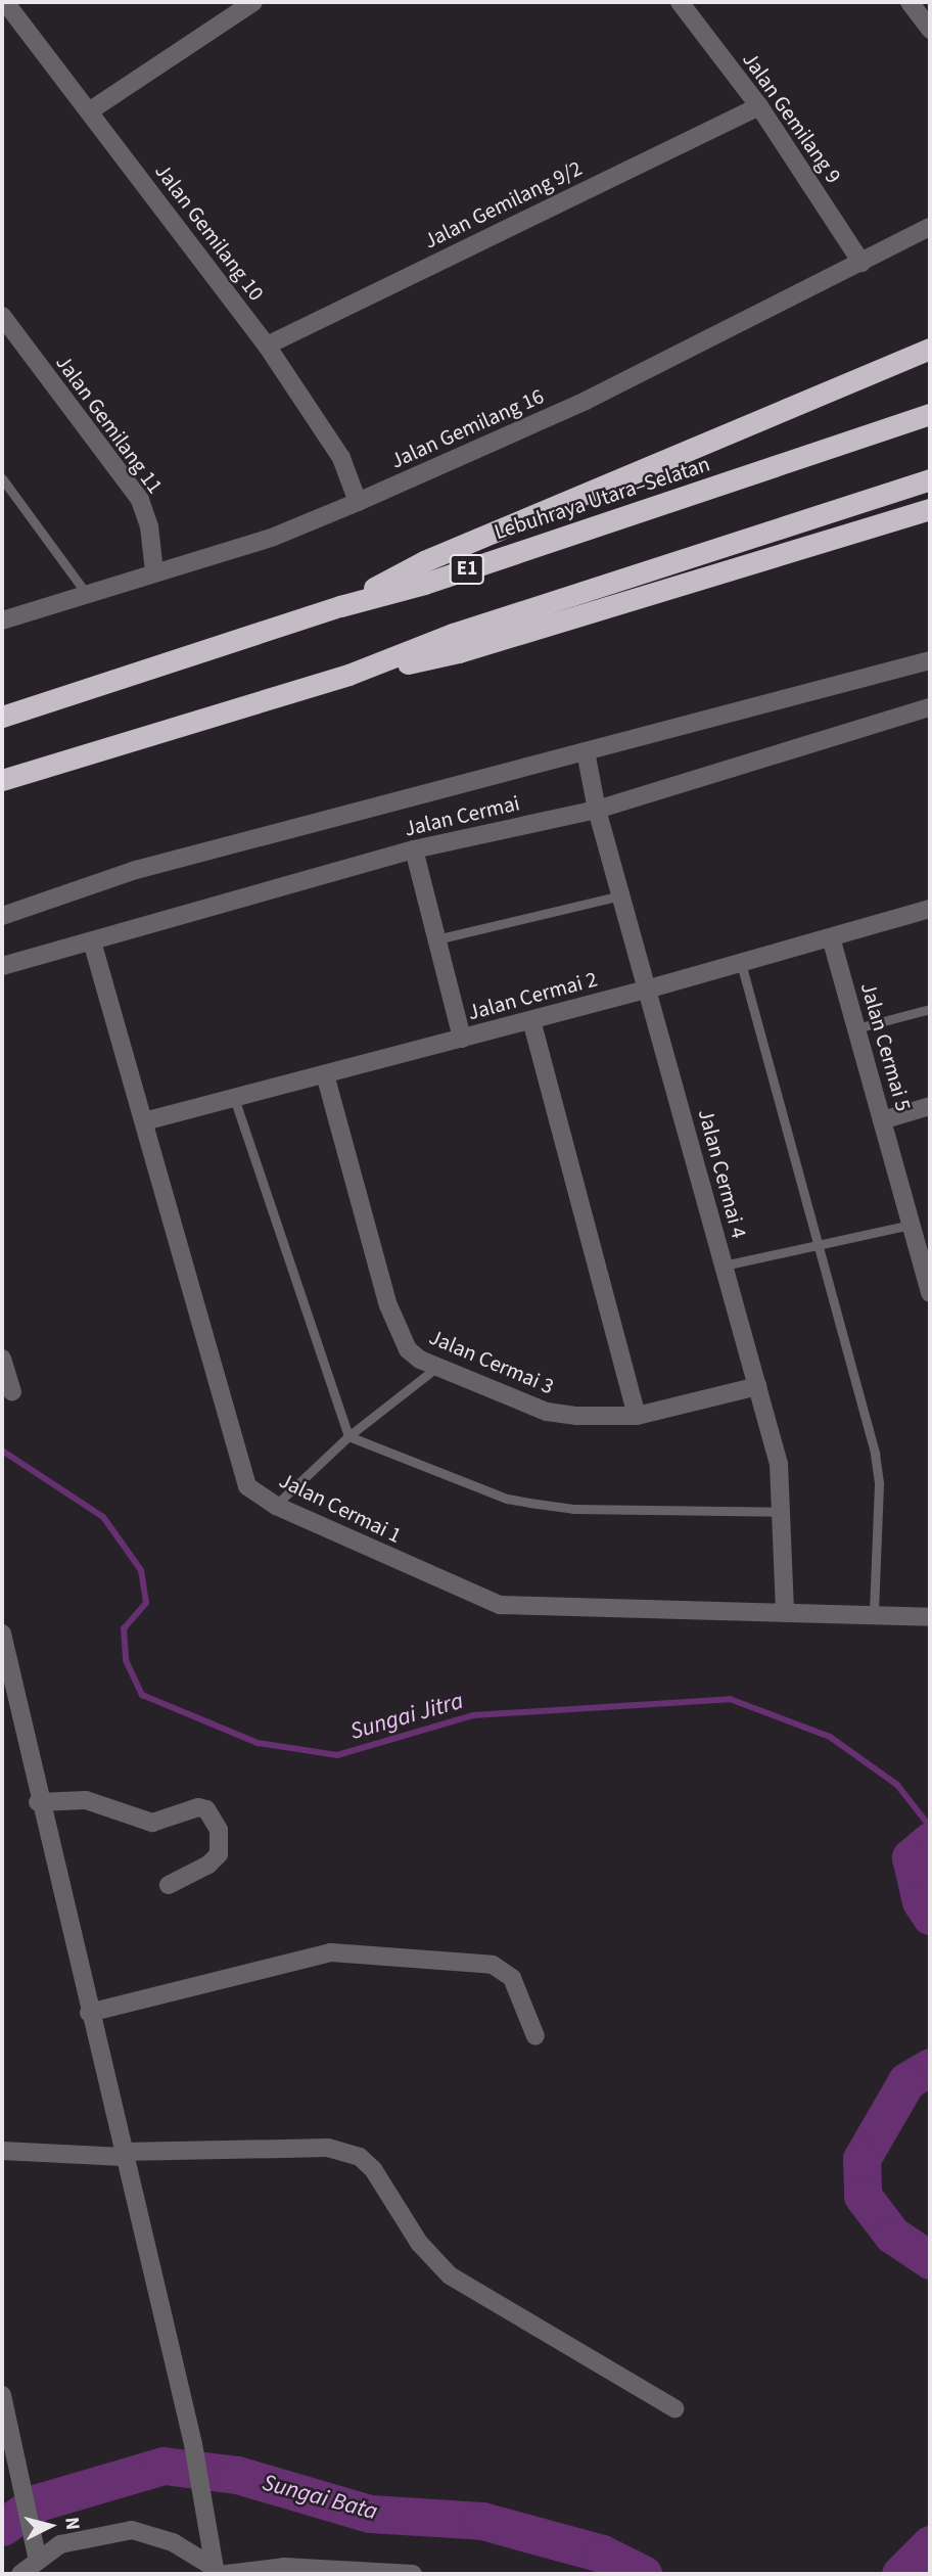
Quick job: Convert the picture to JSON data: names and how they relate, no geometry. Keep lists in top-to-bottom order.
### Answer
{
  "streets": {
    "highway": ["Lebuhraya Utara–Selatan", "E1"],
    "street": [
      "Jalan Gemilang 9",
      "Jalan Gemilang 9/2",
      "Jalan Gemilang 10",
      "Jalan Gemilang 11",
      "Jalan Gemilang 16",
      "Jalan Cermai",
      "Jalan Cermai 2",
      "Jalan Cermai 5",
      "Jalan Cermai 4",
      "Jalan Cermai 3",
      "Jalan Cermai 1"
    ]
  },
  "crossings": [
    ["Jalan Gemilang 9", "Jalan Gemilang 9/2"],
    ["Jalan Gemilang 9", "Jalan Gemilang 16"],
    ["Jalan Gemilang 9/2", "Jalan Gemilang 10"],
    ["Jalan Gemilang 10", "Jalan Gemilang 16"],
    ["Jalan Gemilang 11", "Jalan Gemilang 16"],
    ["Jalan Cermai", "Jalan Cermai 4"],
    ["Jalan Cermai", "Jalan Cermai 1"],
    ["Jalan Cermai 2", "Jalan Cermai 5"],
    ["Jalan Cermai 2", "Jalan Cermai 4"],
    ["Jalan Cermai 2", "Jalan Cermai 3"],
    ["Jalan Cermai 2", "Jalan Cermai 1"],
    ["Jalan Cermai 4", "Jalan Cermai 3"],
    ["Jalan Cermai 4", "Jalan Cermai 1"]
  ],
  "water": ["Sungai Jitra", "Sungai Bata"],
  "north": "right"
}
